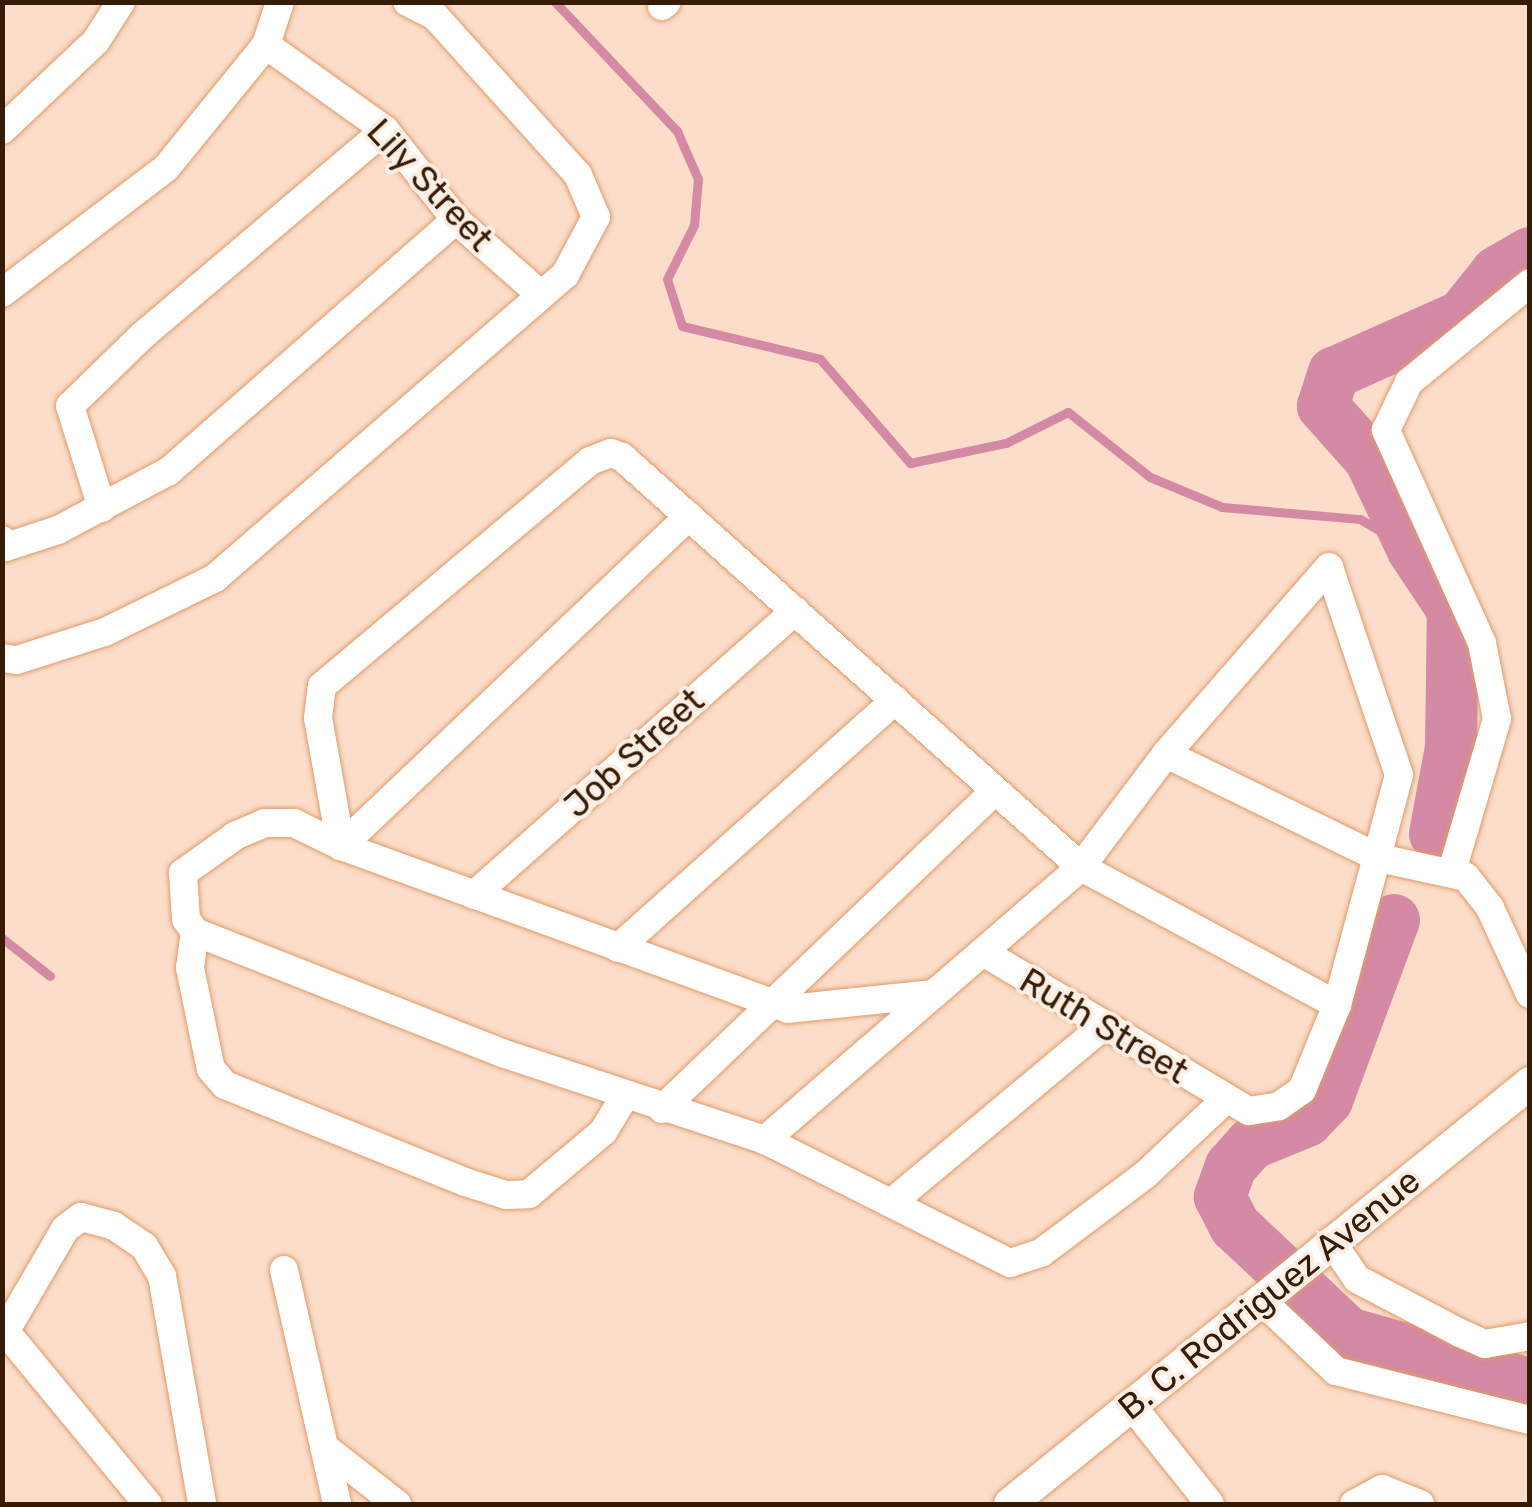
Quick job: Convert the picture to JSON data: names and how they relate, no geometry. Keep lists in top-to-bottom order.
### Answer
{
  "streets": {
    "street": [
      "Lily Street",
      "Job Street",
      "Ruth Street",
      "B. C. Rodriguez Avenue"
    ]
  }
}
